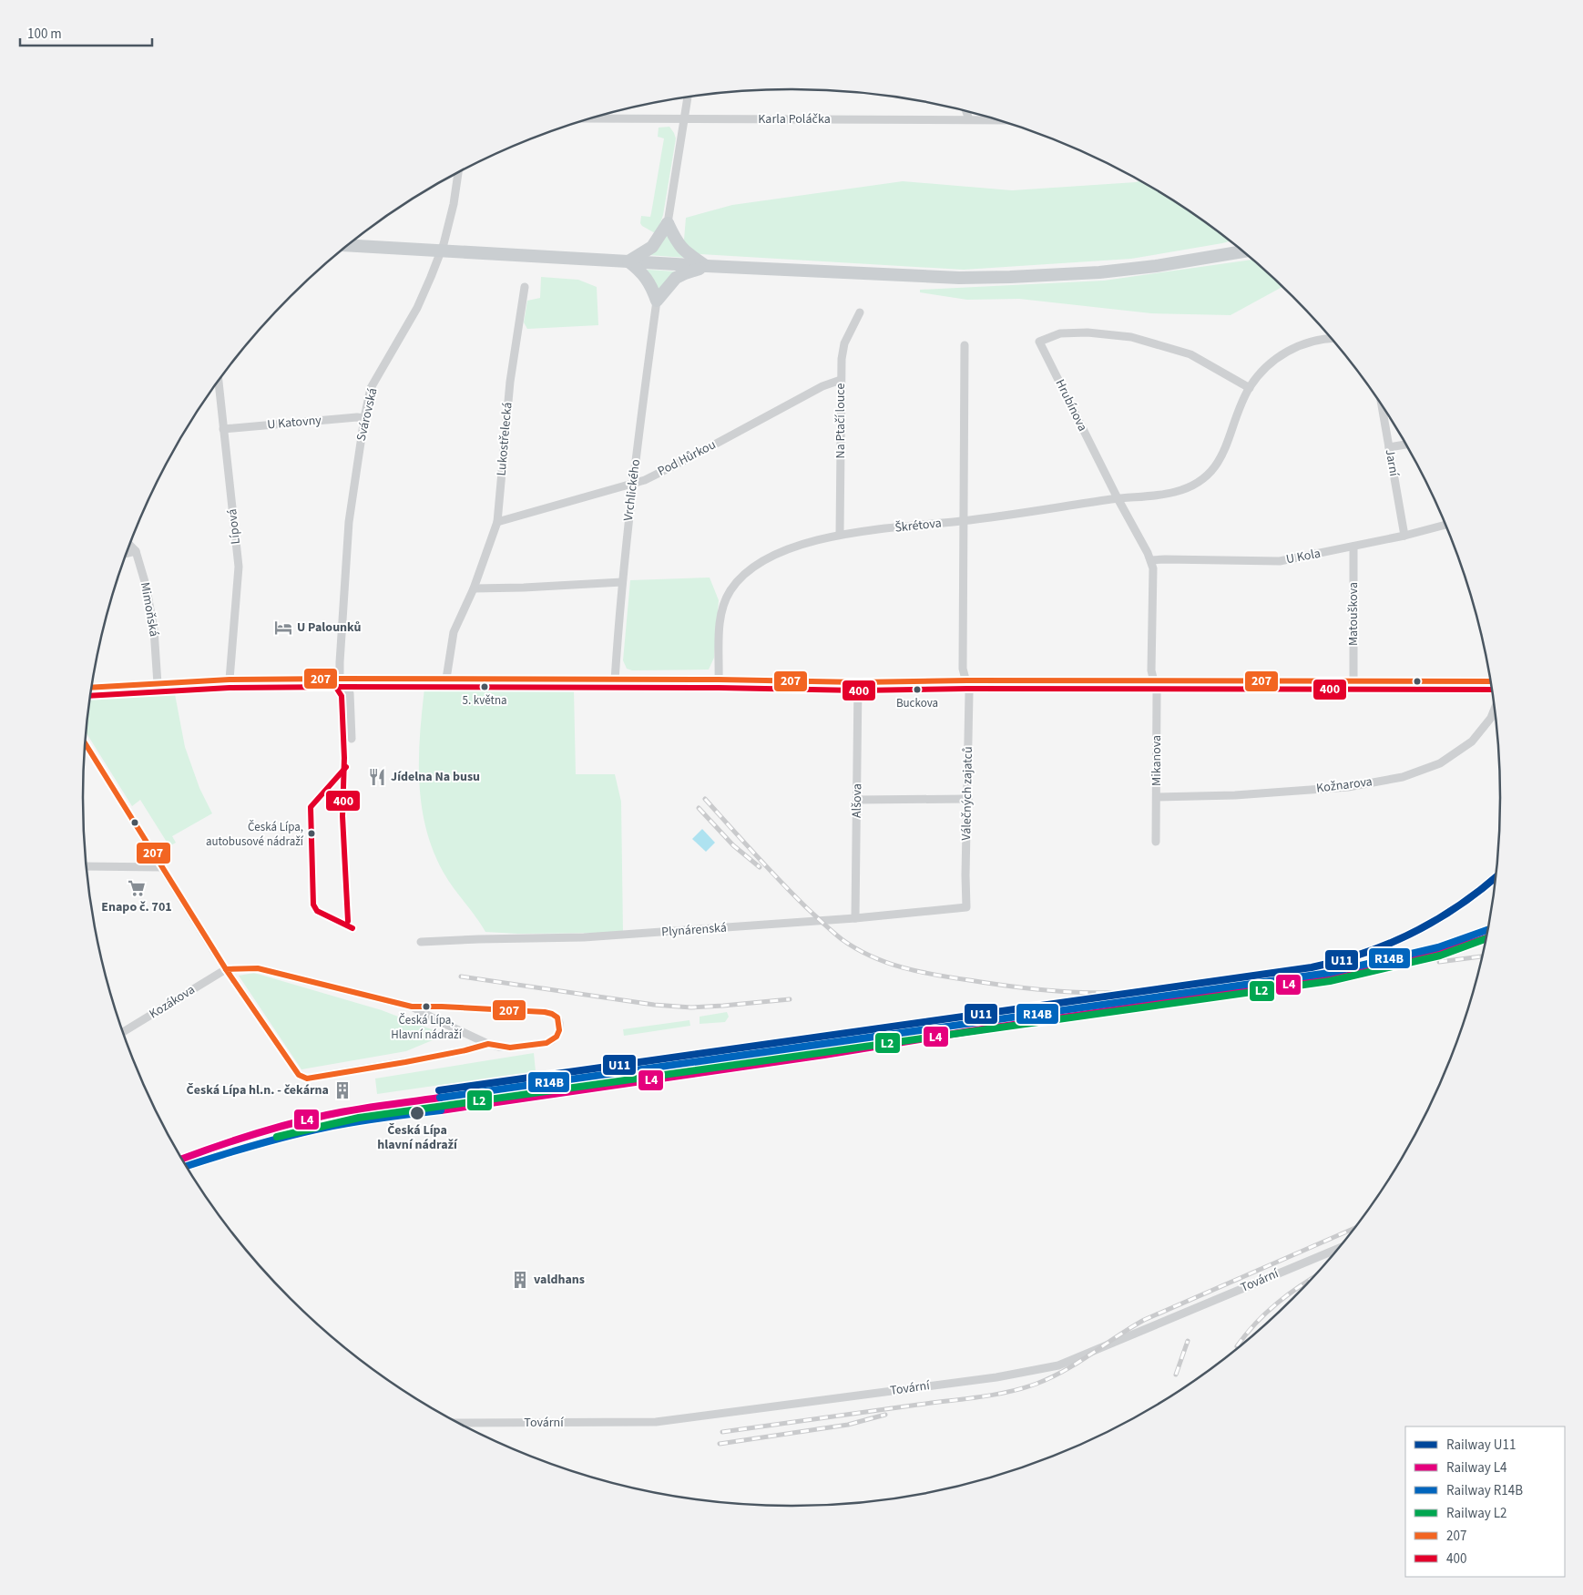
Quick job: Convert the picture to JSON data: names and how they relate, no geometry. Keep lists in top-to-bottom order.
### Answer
{
  "streets": {
    "street": [
      "Karla Poláčka",
      "Hrubínova",
      "Svárovská",
      "Na Ptačí louce",
      "U Katovny",
      "Lukostřelecká",
      "Pod Hůrkou",
      "Jarní",
      "Vrchlického",
      "Škrétova",
      "Lípová",
      "U Kola",
      "Mimoňská",
      "Matouškova",
      "Mikanova",
      "Kožnarova",
      "Válečných zajatců",
      "Alšova",
      "Plynárenská",
      "Kozákova",
      "Tovární"
    ]
  },
  "crossings": [
    ["Hrubínova", "Škrétova"],
    ["Hrubínova", "U Kola"],
    ["Hrubínova", "Mikanova"],
    ["Svárovská", "U Katovny"],
    ["Na Ptačí louce", "Pod Hůrkou"],
    ["Na Ptačí louce", "Škrétova"],
    ["U Katovny", "Lípová"],
    ["Lukostřelecká", "Pod Hůrkou"],
    ["Pod Hůrkou", "Vrchlického"],
    ["Jarní", "U Kola"],
    ["U Kola", "Matouškova"],
    ["Mikanova", "Kožnarova"],
    ["Válečných zajatců", "Plynárenská"],
    ["Alšova", "Plynárenská"]
  ],
  "places": {
    "hotel": ["U Palounků"],
    "other": [
      "5. května",
      "Buckova",
      "Česká Lípa, autobusové nádraží",
      "Česká Lípa, Hlavní nádraží",
      "Česká Lípa hlavní nádraží"
    ],
    "restaurant": ["Jídelna Na busu"],
    "supermarket": ["Enapo č. 701"],
    "building": ["Česká Lípa hl.n. - čekárna", "valdhans"]
  },
  "lines": [
    "transit line 207",
    "transit line 400",
    "rail line U11",
    "rail line R14B",
    "rail line L4",
    "rail line L2"
  ],
  "legend": [
    "Railway U11",
    "Railway L4",
    "Railway R14B",
    "Railway L2",
    "207",
    "400"
  ],
  "scale_bar": "100 m"
}
